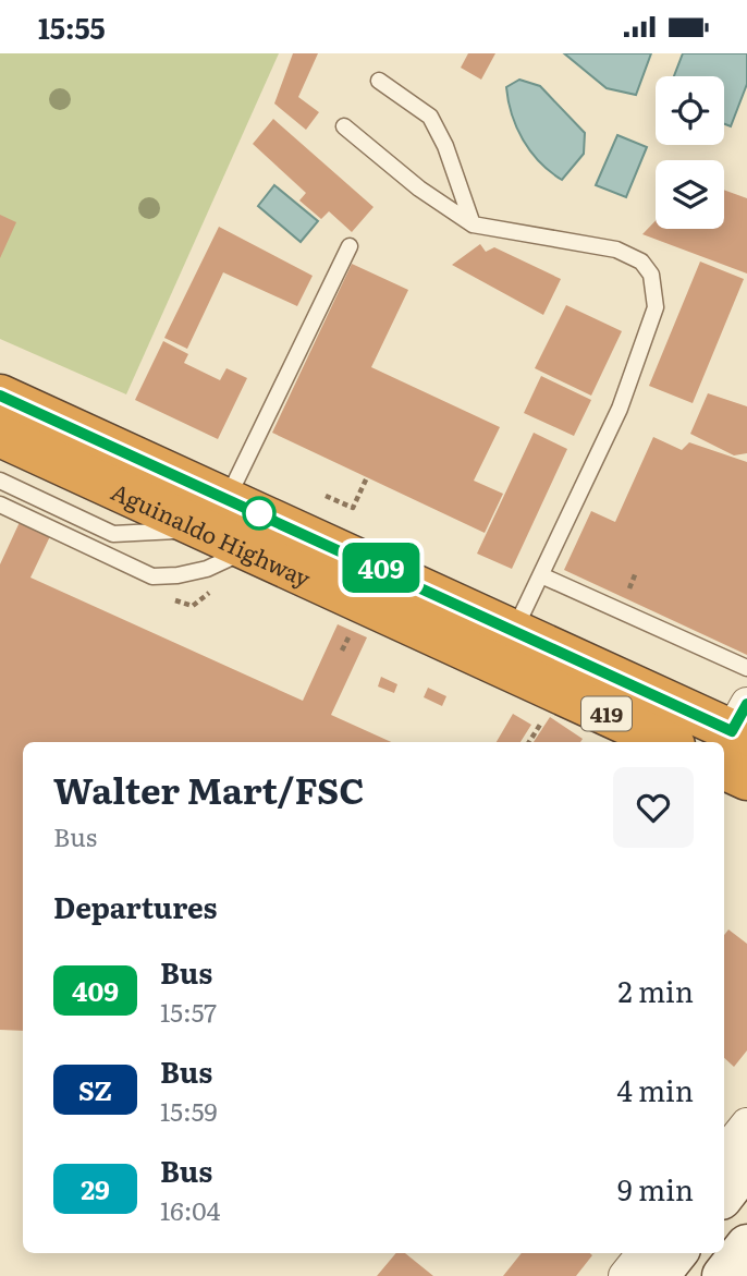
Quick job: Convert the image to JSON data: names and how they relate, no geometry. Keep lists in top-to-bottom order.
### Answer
{
  "streets": {
    "highway": ["Aguinaldo Highway", "419"]
  },
  "lines": ["bus line 409"],
  "page": {
    "status": "15:55",
    "on_map": "409",
    "heading": [
      ["Walter Mart/FSC", "Bus"],
      "Departures"
    ],
    "list": [
      {
        "mark": "409",
        "name": "Bus",
        "note": "15:57",
        "value": "2 min"
      },
      {
        "mark": "SZ",
        "name": "Bus",
        "note": "15:59",
        "value": "4 min"
      },
      {
        "mark": "29",
        "name": "Bus",
        "note": "16:04",
        "value": "9 min"
      }
    ]
  }
}
